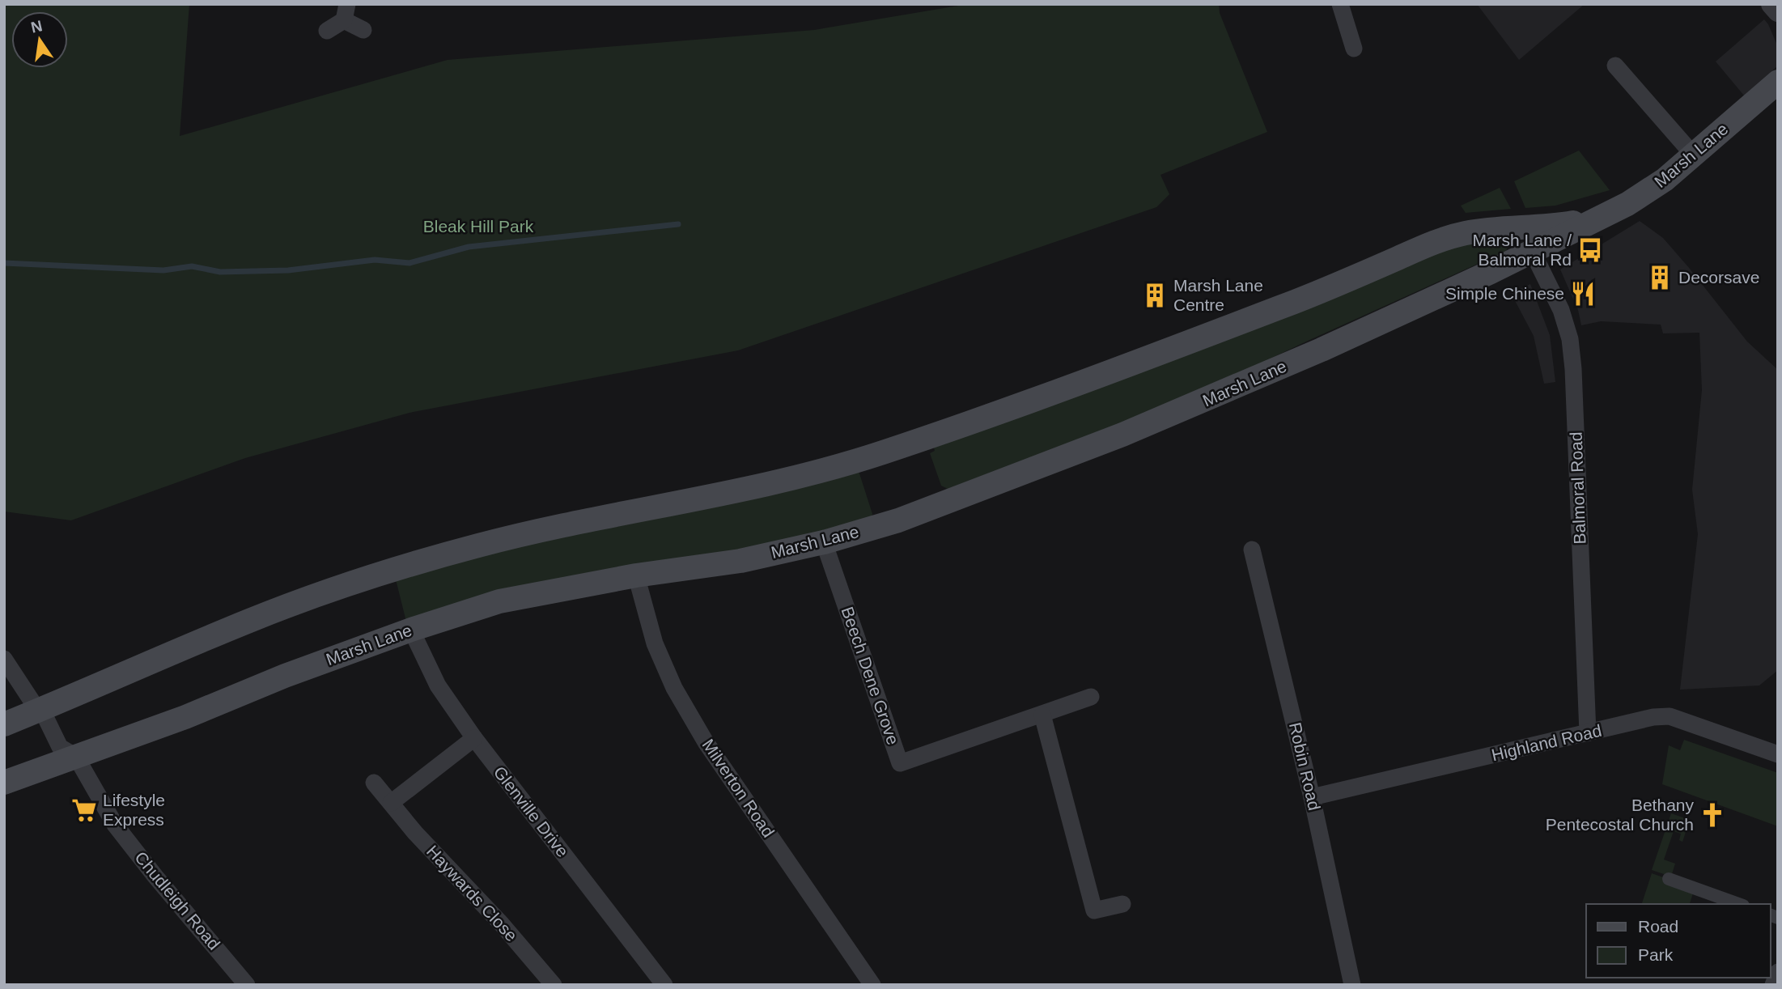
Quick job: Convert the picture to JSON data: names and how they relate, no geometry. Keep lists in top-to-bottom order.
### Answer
{
  "streets": {
    "main road": ["Marsh Lane"],
    "street": [
      "Balmoral Road",
      "Beech Dene Grove",
      "Highland Road",
      "Robin Road",
      "Milverton Road",
      "Glenville Drive",
      "Haywards Close",
      "Chudleigh Road"
    ]
  },
  "crossings": [
    ["Marsh Lane", "Balmoral Road"],
    ["Marsh Lane", "Beech Dene Grove"],
    ["Marsh Lane", "Milverton Road"],
    ["Marsh Lane", "Glenville Drive"],
    ["Marsh Lane", "Chudleigh Road"],
    ["Balmoral Road", "Highland Road"],
    ["Highland Road", "Robin Road"]
  ],
  "parks": ["Bleak Hill Park"],
  "places": {
    "bus stop": ["Marsh Lane / Balmoral Rd"],
    "building": ["Decorsave", "Marsh Lane Centre"],
    "restaurant": ["Simple Chinese"],
    "supermarket": ["Lifestyle Express"],
    "church": ["Bethany Pentecostal Church"]
  },
  "legend": ["Road", "Park"],
  "north": "top"
}
